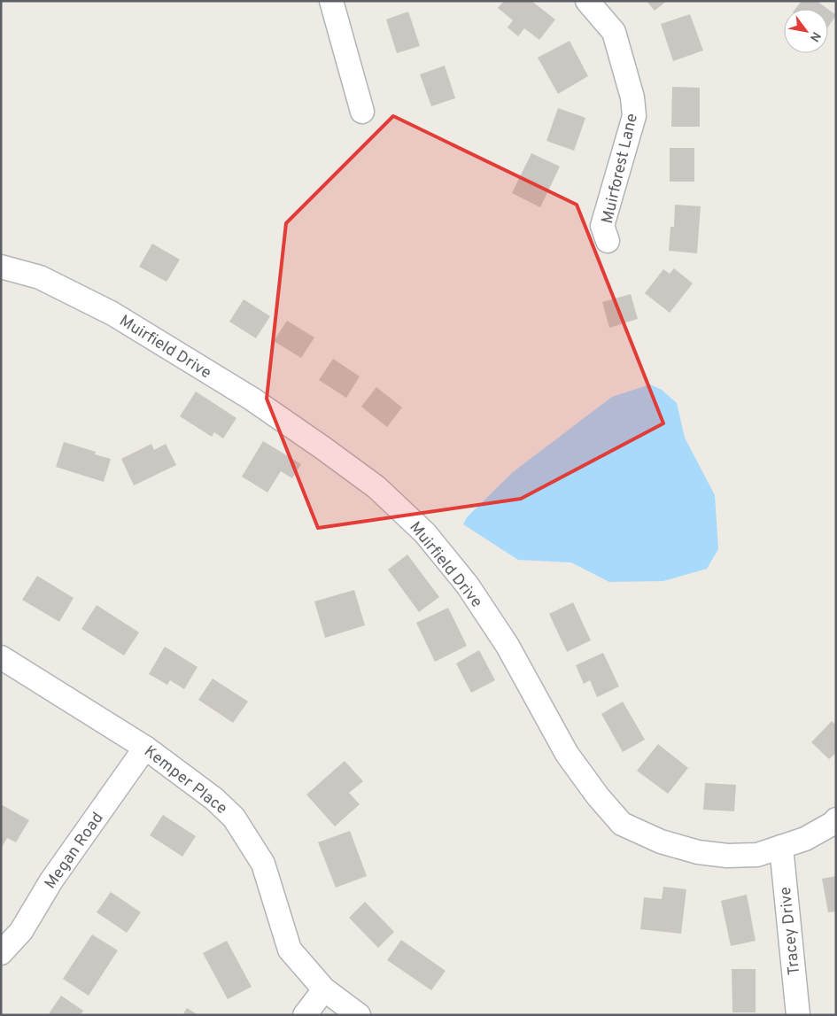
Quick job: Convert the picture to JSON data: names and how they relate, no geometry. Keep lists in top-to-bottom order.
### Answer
{
  "streets": {
    "street": [
      "Muirforest Lane",
      "Muirfield Drive",
      "Kemper Place",
      "Megan Road",
      "Tracey Drive"
    ]
  },
  "crossings": [
    ["Muirfield Drive", "Tracey Drive"],
    ["Kemper Place", "Megan Road"]
  ],
  "north": "bottom right"
}
